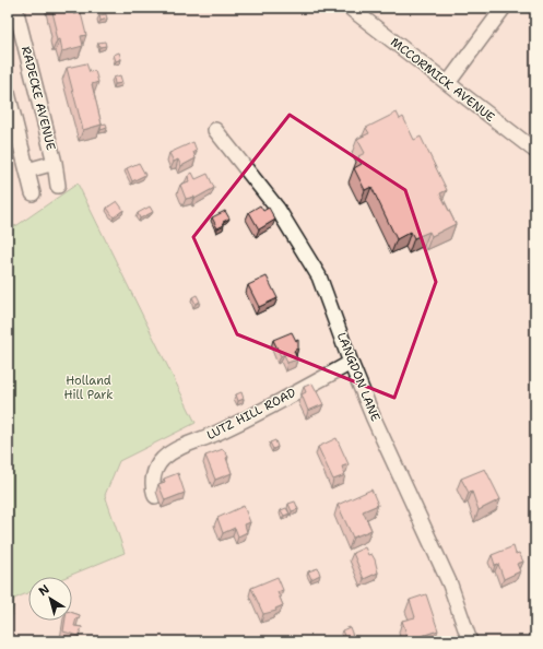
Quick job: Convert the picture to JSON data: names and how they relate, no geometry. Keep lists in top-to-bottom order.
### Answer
{
  "streets": {
    "street": [
      "MCCORMICK AVENUE",
      "RADECKE AVENUE",
      "LANGDON LANE",
      "LUTZ HILL ROAD"
    ]
  },
  "crossings": [
    ["LANGDON LANE", "LUTZ HILL ROAD"]
  ],
  "parks": ["Holland Hill Park"],
  "north": "top left"
}
